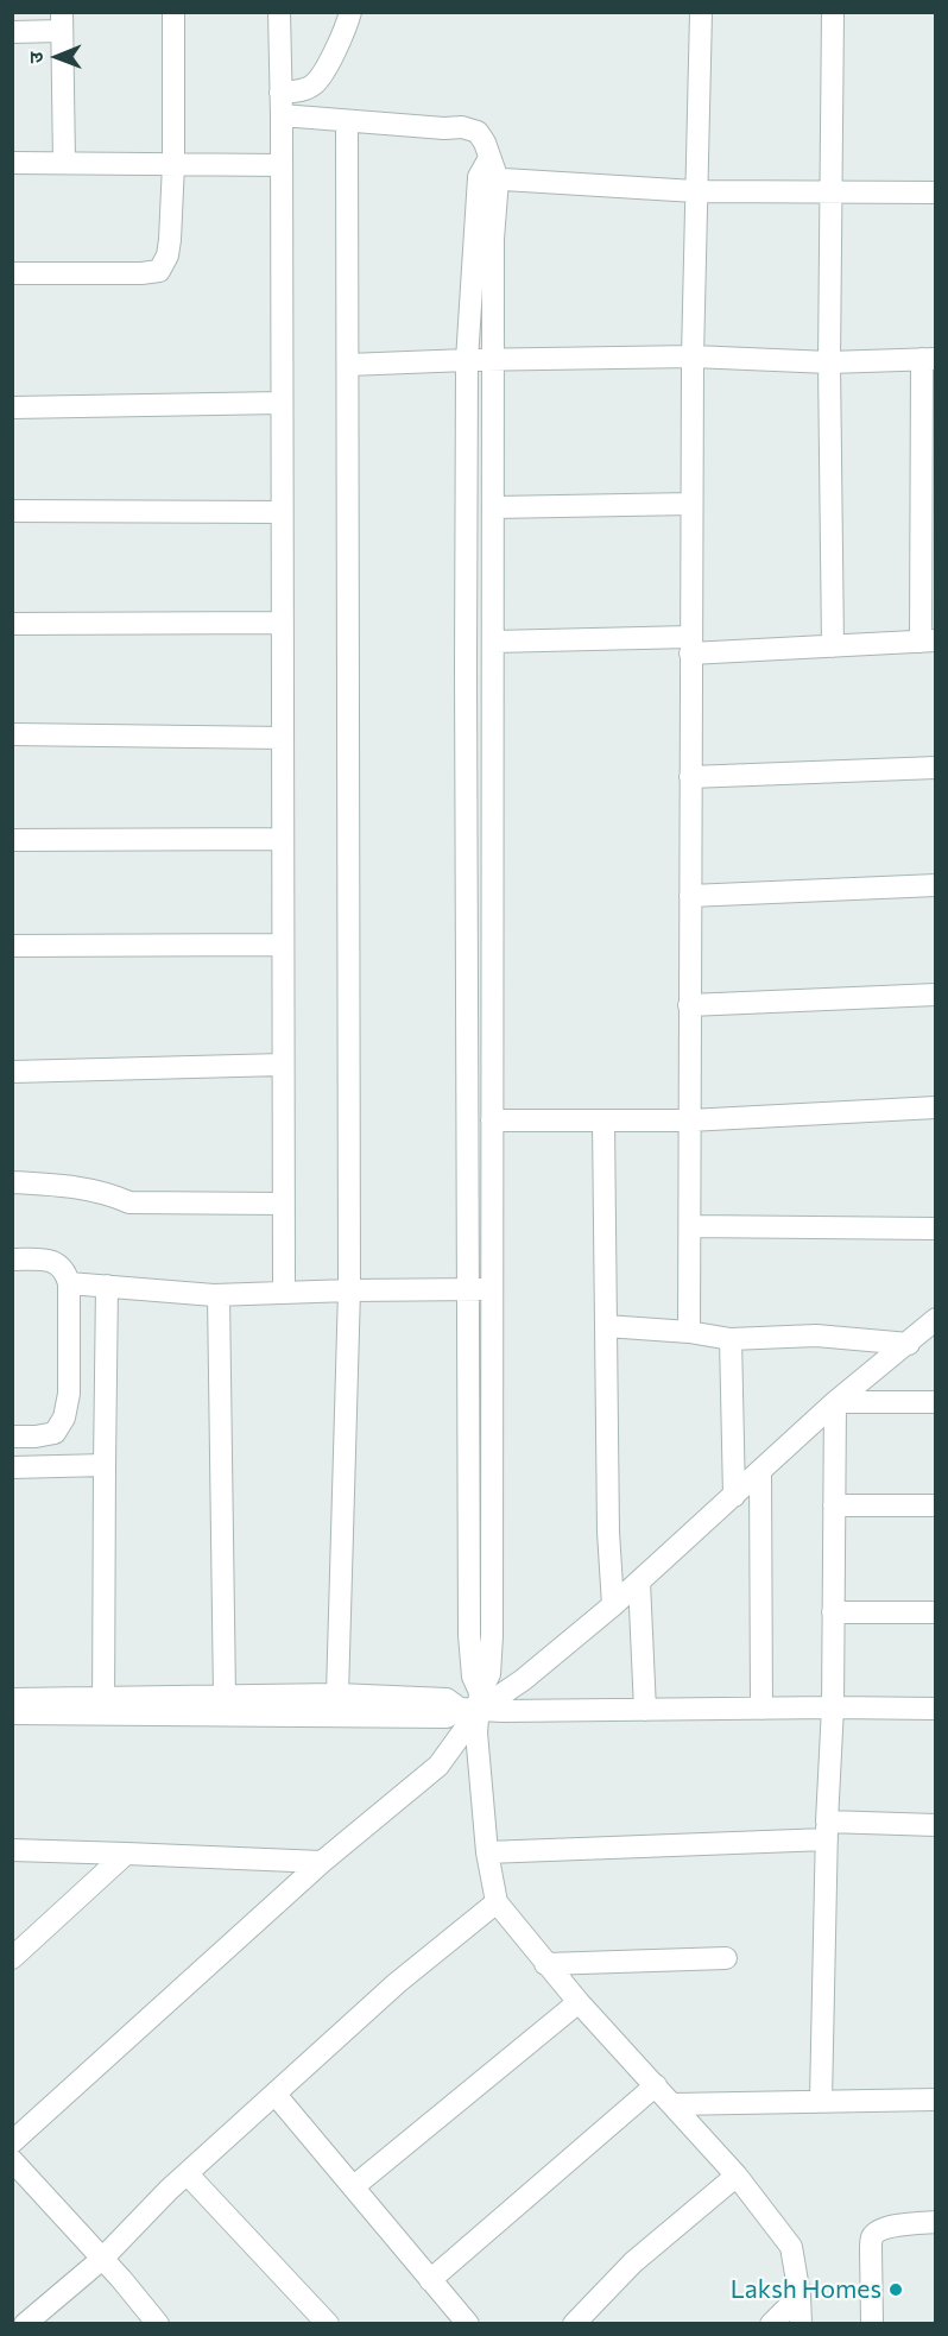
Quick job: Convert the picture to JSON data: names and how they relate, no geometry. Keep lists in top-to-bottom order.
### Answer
{
  "places": ["Laksh Homes"],
  "north": "left"
}
